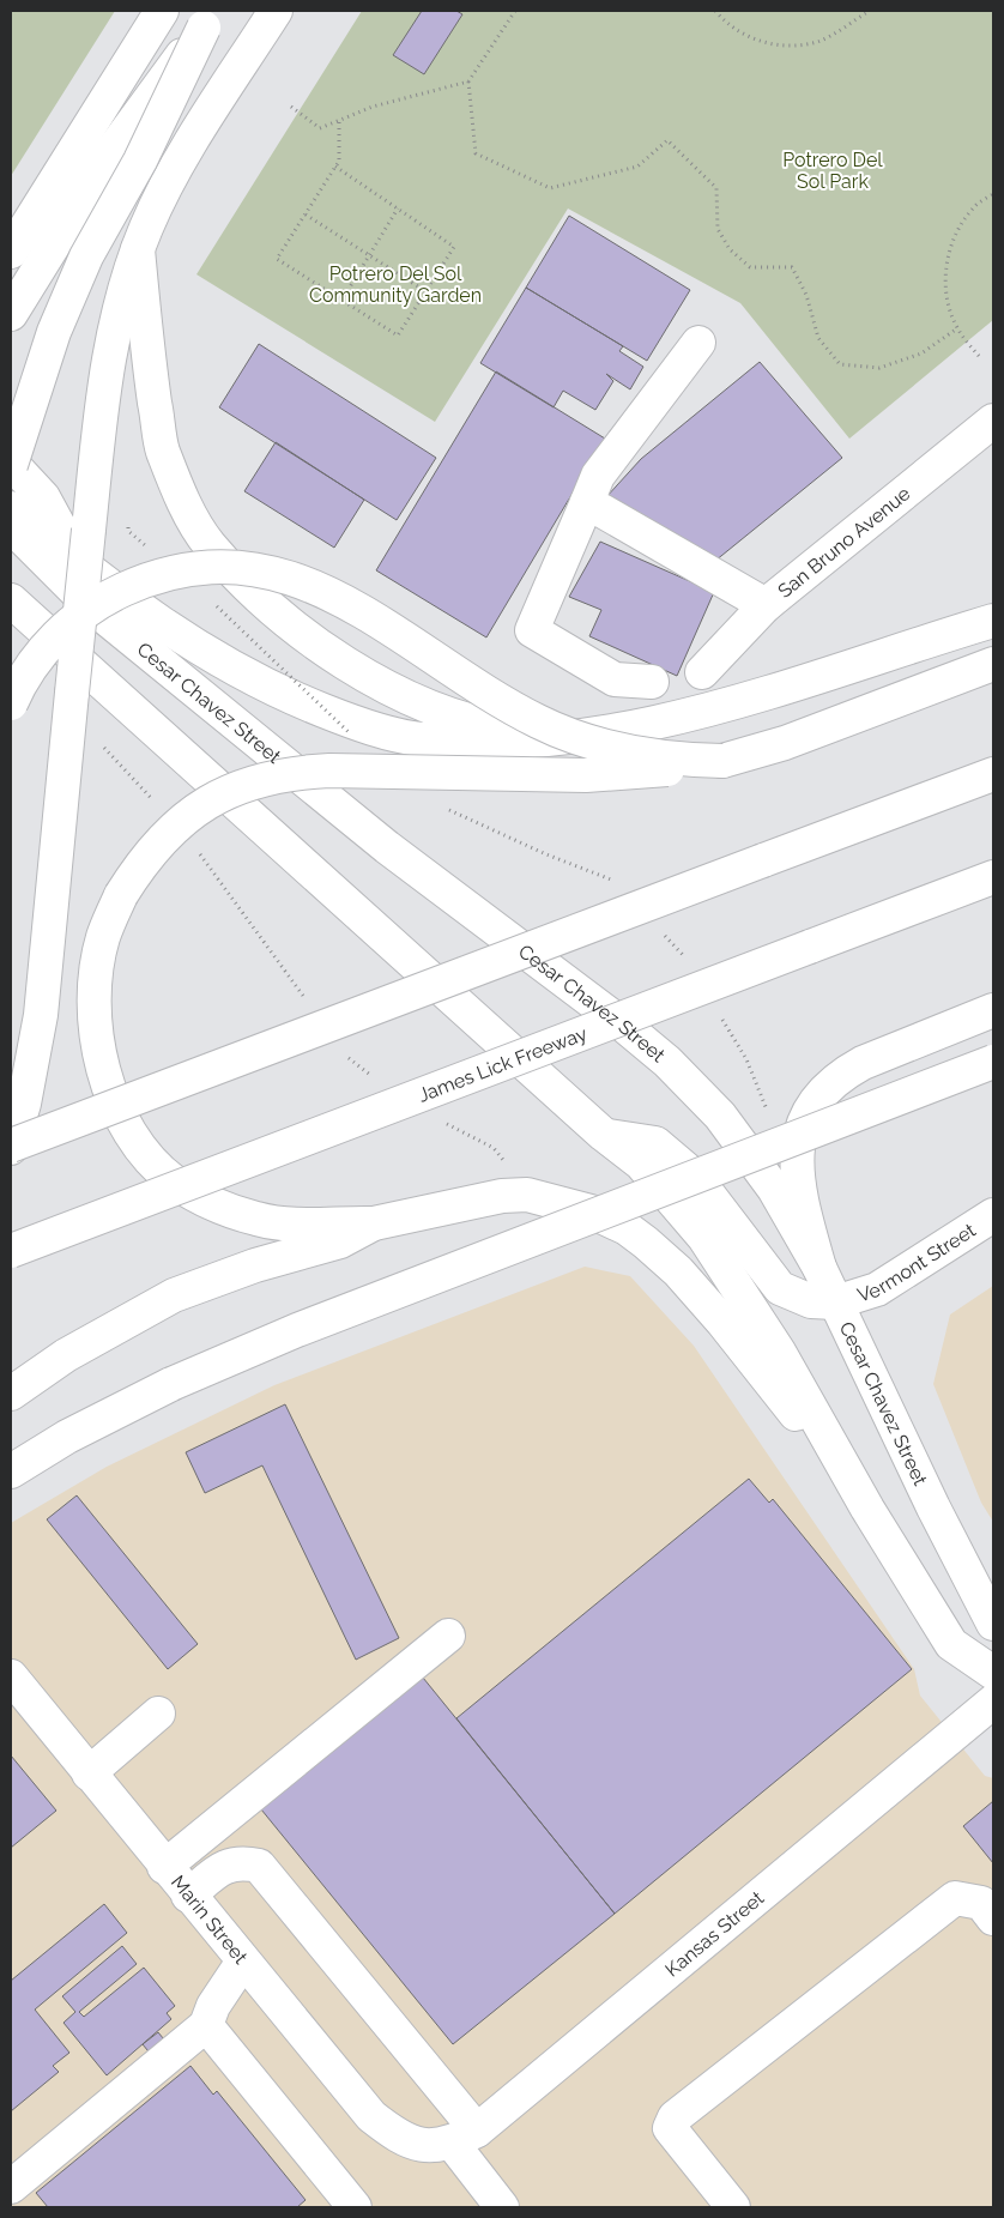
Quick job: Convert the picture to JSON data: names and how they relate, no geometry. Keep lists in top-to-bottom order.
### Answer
{
  "streets": {
    "main road": [
      "San Bruno Avenue",
      "Cesar Chavez Street",
      "James Lick Freeway",
      "Vermont Street",
      "Marin Street",
      "Kansas Street"
    ]
  },
  "crossings": [
    ["Cesar Chavez Street", "Vermont Street"],
    ["Marin Street", "Kansas Street"]
  ],
  "parks": ["Potrero Del Sol Park", "Potrero Del Sol Community Garden"]
}
